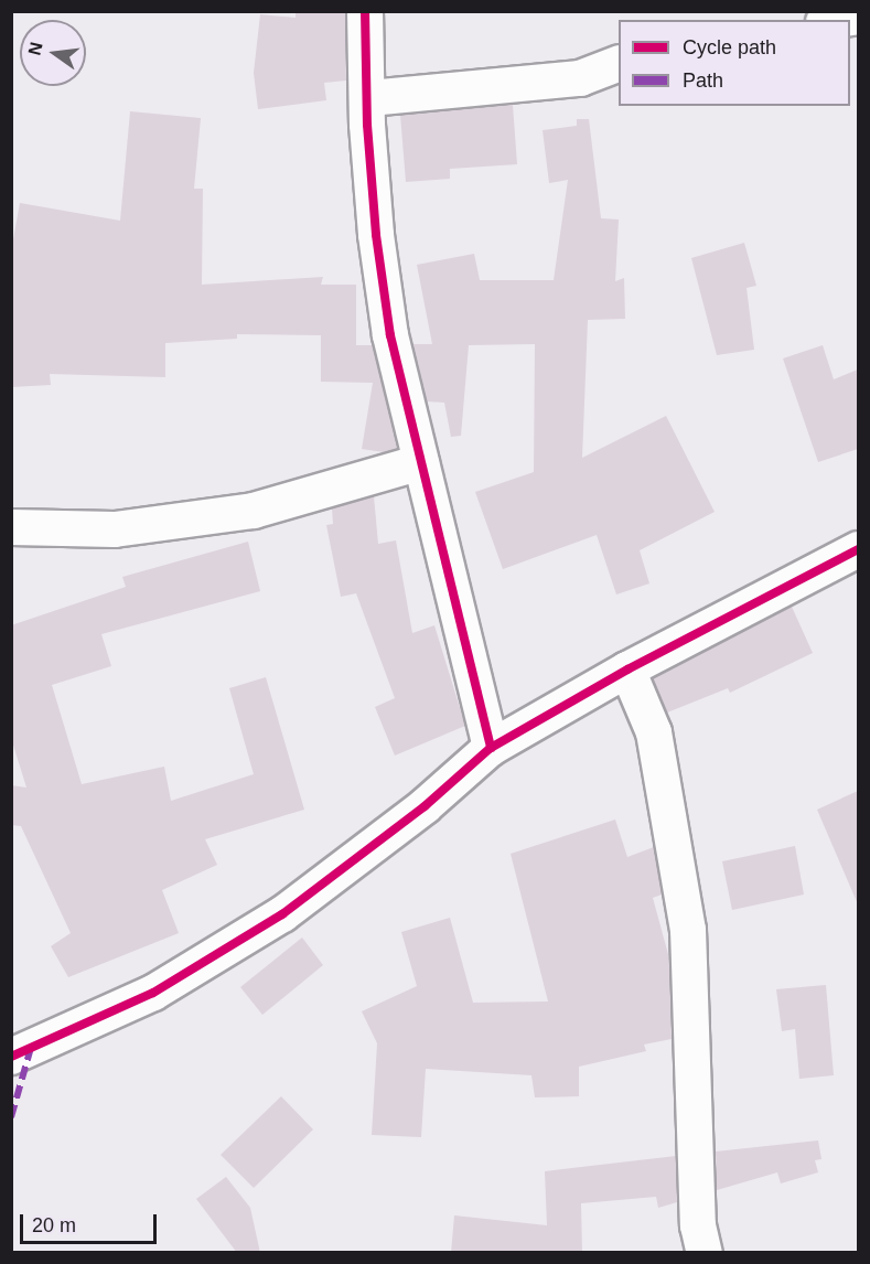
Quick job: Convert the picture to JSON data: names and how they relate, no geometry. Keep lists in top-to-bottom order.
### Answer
{
  "legend": ["Cycle path", "Path"],
  "scale_bar": "20 m",
  "north": "left"
}
